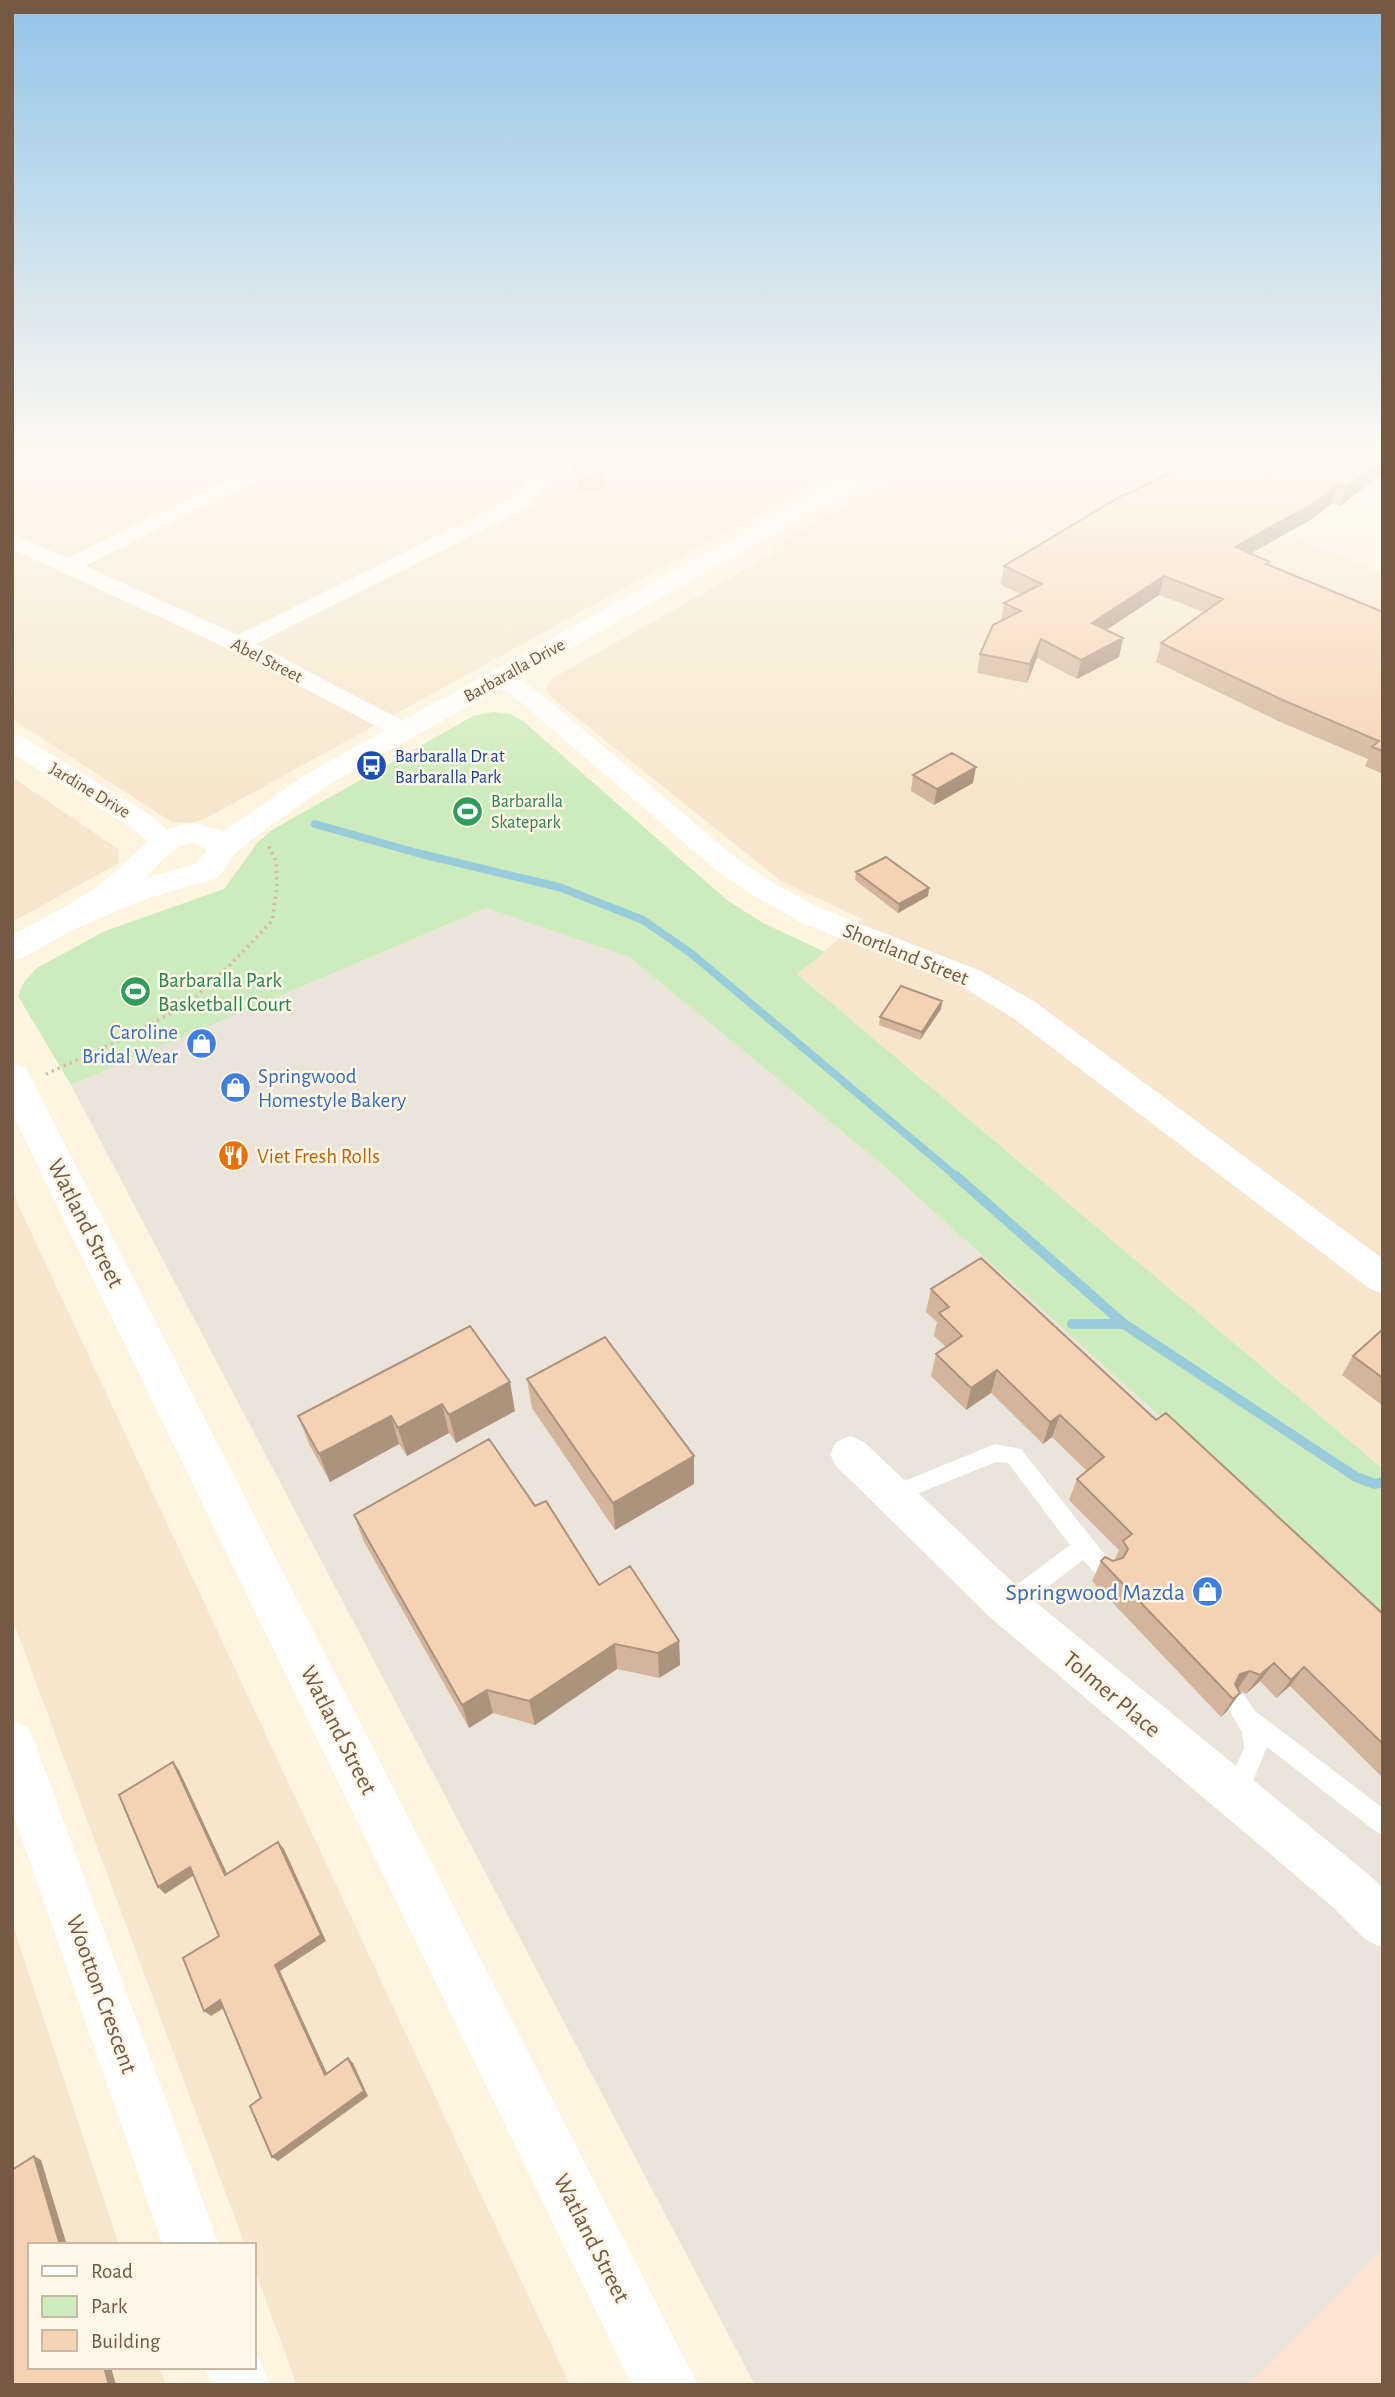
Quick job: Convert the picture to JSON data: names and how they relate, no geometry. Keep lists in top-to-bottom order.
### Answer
{
  "streets": {
    "street": [
      "Abel Street",
      "Barbaralla Drive",
      "Jardine Drive",
      "Shortland Street",
      "Watland Street",
      "Tolmer Place",
      "Wootton Crescent"
    ]
  },
  "crossings": [
    ["Abel Street", "Barbaralla Drive"],
    ["Barbaralla Drive", "Jardine Drive"],
    ["Barbaralla Drive", "Shortland Street"]
  ],
  "places": {
    "bus stop": ["Barbaralla Dr at Barbaralla Park"],
    "sports": ["Barbaralla Skatepark", "Barbaralla Park Basketball Court"],
    "shop": ["Caroline Bridal Wear", "Springwood Homestyle Bakery", "Springwood Mazda"],
    "restaurant": ["Viet Fresh Rolls"]
  },
  "legend": ["Road", "Park", "Building"]
}
